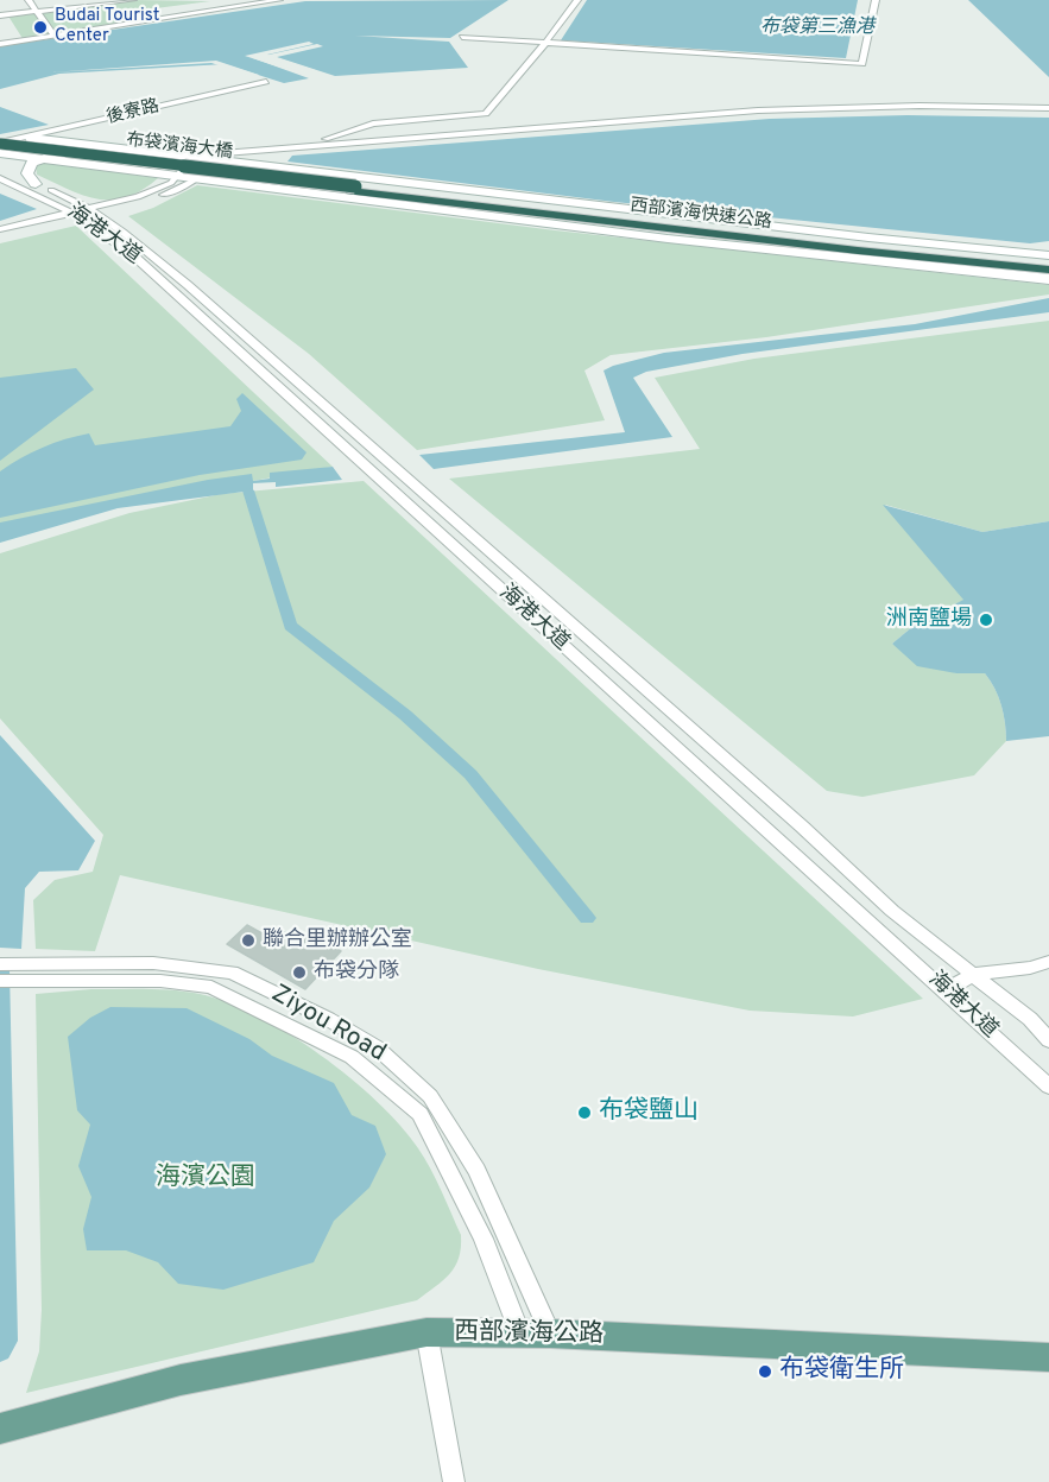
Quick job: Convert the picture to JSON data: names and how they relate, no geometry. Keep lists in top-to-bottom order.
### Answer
{
  "streets": {
    "highway": ["布袋濱海大橋", "西部濱海快速公路"],
    "main road": ["西部濱海公路"],
    "street": ["後寮路", "海港大道", "Ziyou Road"]
  },
  "crossings": [
    ["布袋濱海大橋", "西部濱海快速公路"],
    ["Ziyou Road", "西部濱海公路"]
  ],
  "water": ["布袋第三漁港"],
  "parks": ["海濱公園"],
  "places": [
    "Budai Tourist Center",
    "洲南鹽場",
    "聯合里辦辦公室",
    "布袋分隊",
    "布袋鹽山",
    "布袋衛生所"
  ]
}
